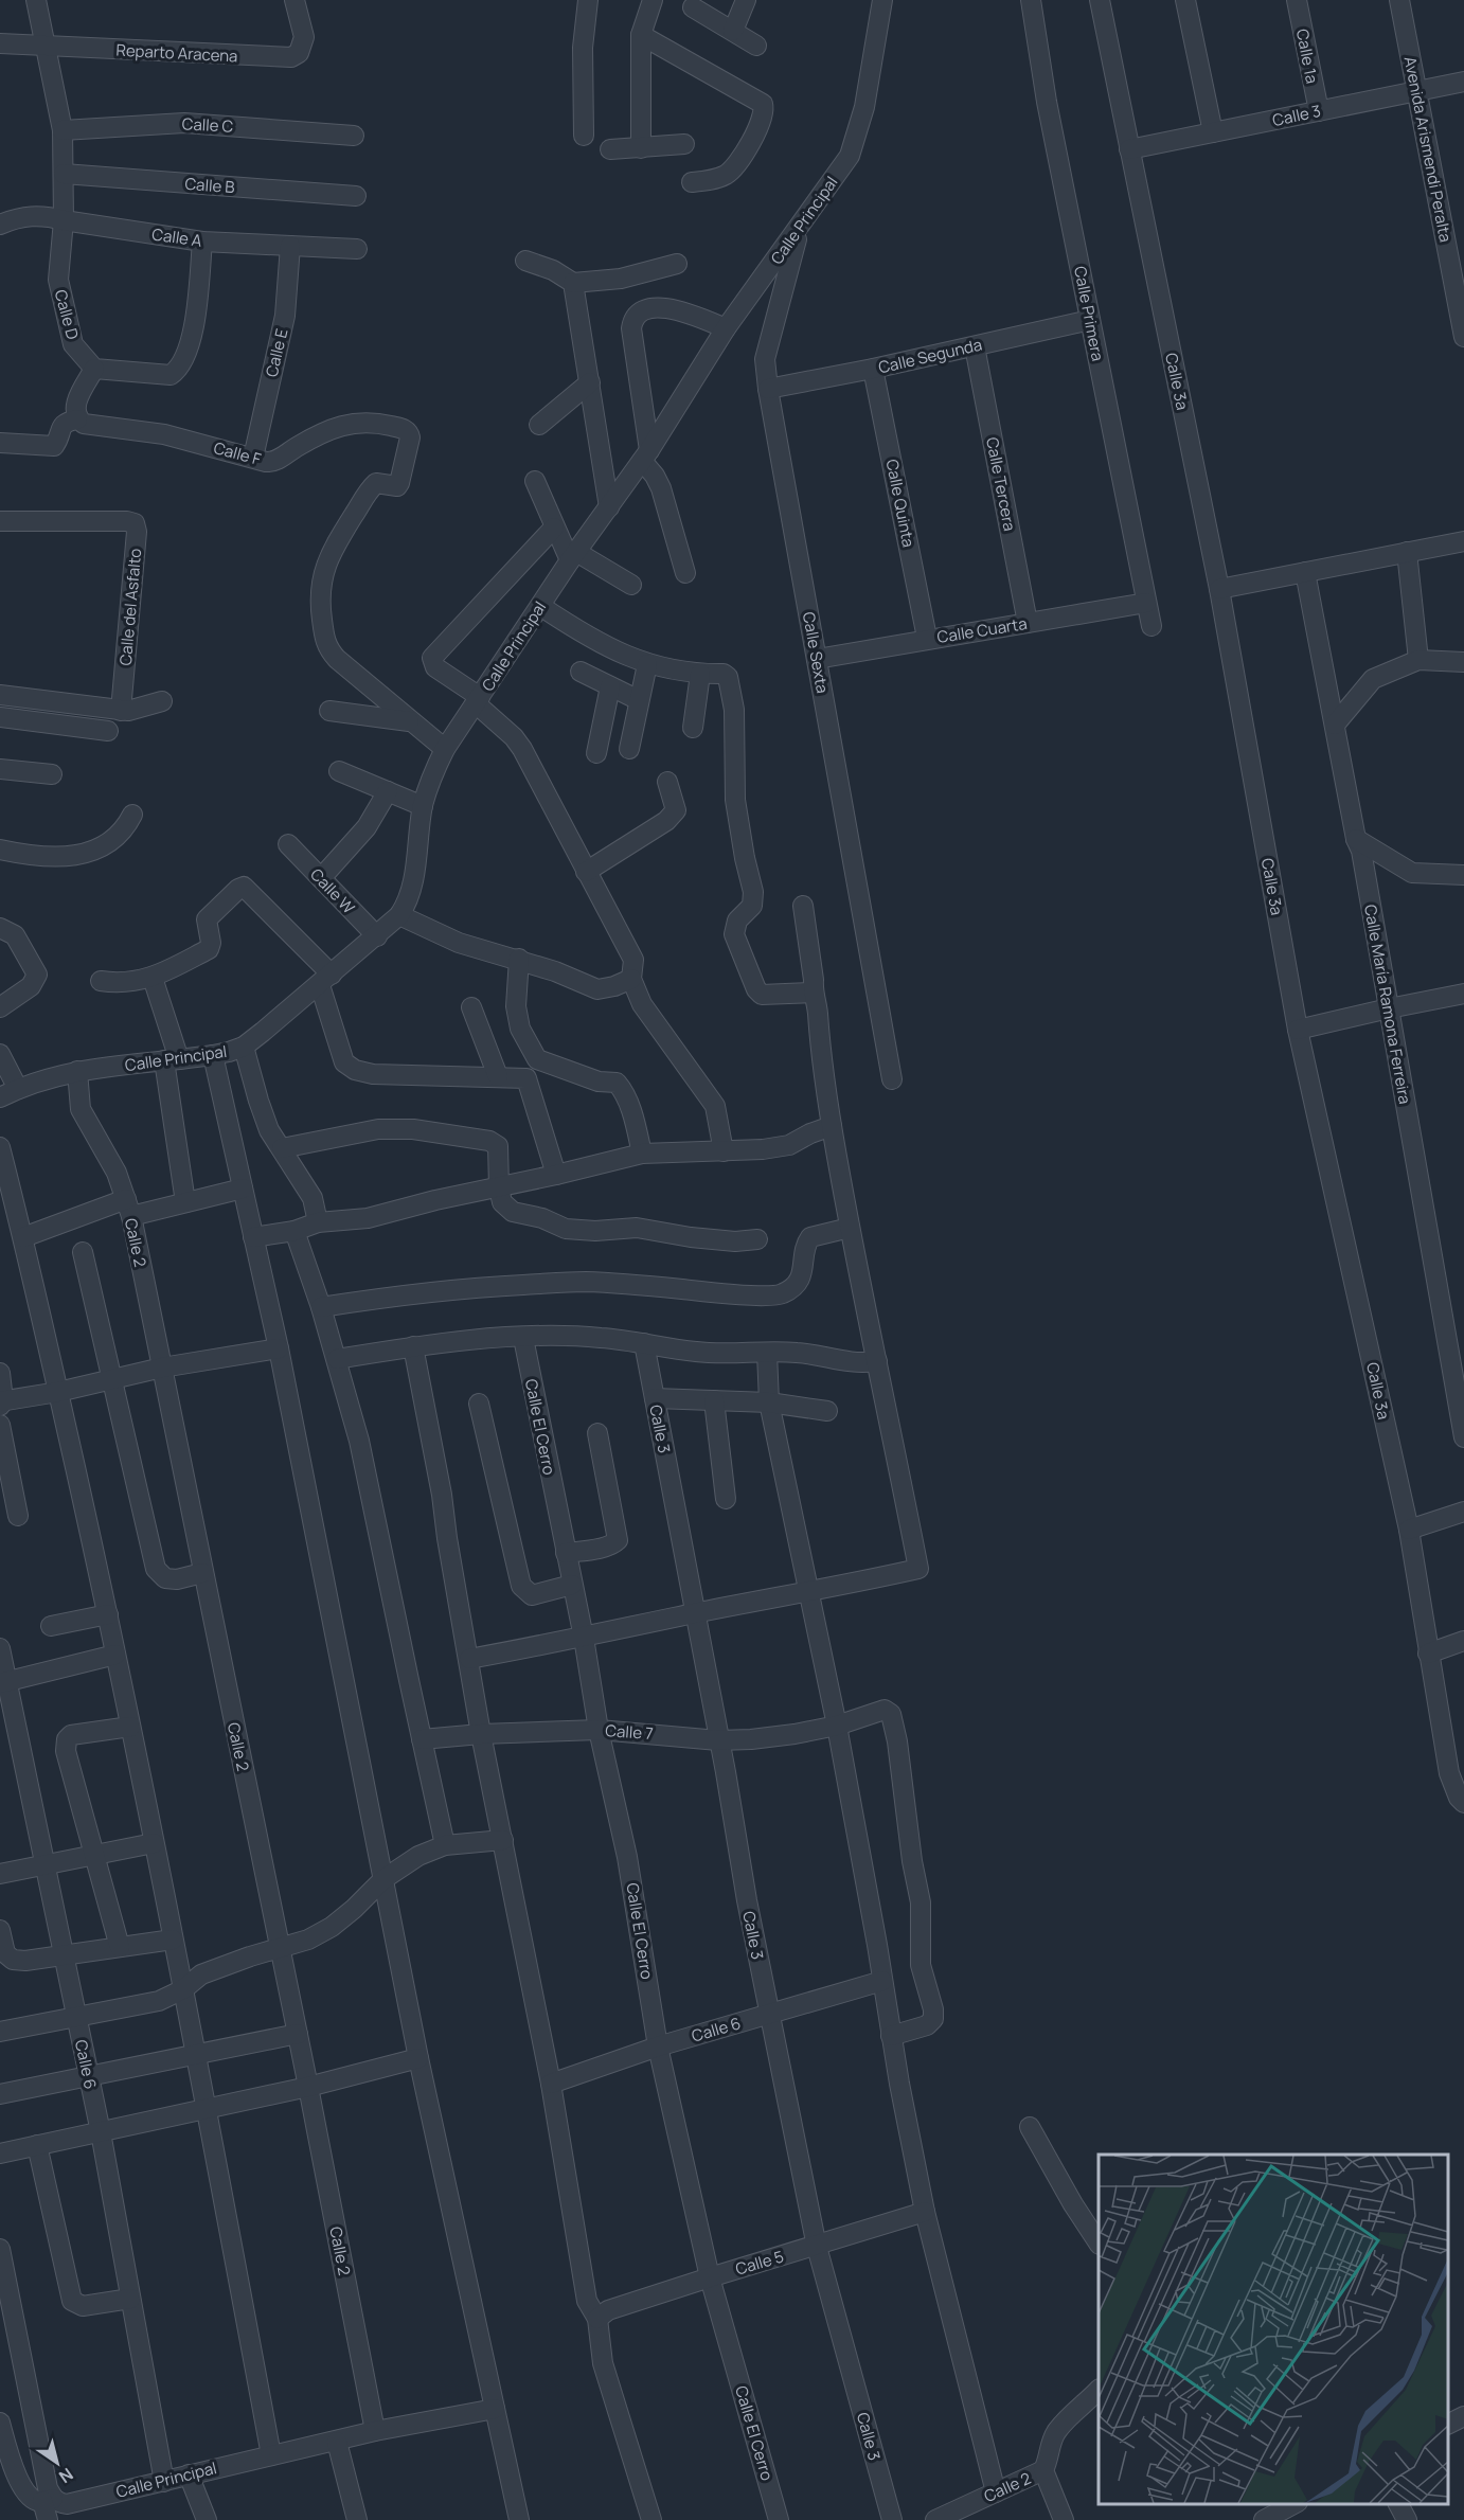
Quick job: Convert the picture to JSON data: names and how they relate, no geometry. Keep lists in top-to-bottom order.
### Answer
{
  "streets": {
    "street": [
      "Reparto Aracena",
      "Calle 1a",
      "Calle 3",
      "Calle C",
      "Avenida Arismendi Peralta",
      "Calle B",
      "Calle Principal",
      "Calle A",
      "Calle Primera",
      "Calle D",
      "Calle E",
      "Calle Segunda",
      "Calle 3a",
      "Calle F",
      "Calle Tercera",
      "Calle Quinta",
      "Calle del Asfalto",
      "Calle Cuarta",
      "Calle Sexta",
      "Calle W",
      "Calle María Ramona Ferreira",
      "Calle 2",
      "Calle El Cerro",
      "Calle 7",
      "Calle 6",
      "Calle 5"
    ]
  },
  "crossings": [
    ["Reparto Aracena", "Calle D"],
    ["Calle 1a", "Calle 3"],
    ["Calle 3", "Avenida Arismendi Peralta"],
    ["Calle 3", "Calle 3a"],
    ["Calle 3", "Calle 7"],
    ["Calle 3", "Calle 6"],
    ["Calle 3", "Calle 5"],
    ["Calle C", "Calle D"],
    ["Calle B", "Calle D"],
    ["Calle Principal", "Calle Sexta"],
    ["Calle Principal", "Calle W"],
    ["Calle Principal", "Calle 2"],
    ["Calle Principal", "Calle 6"],
    ["Calle A", "Calle D"],
    ["Calle A", "Calle E"],
    ["Calle Primera", "Calle Segunda"],
    ["Calle Primera", "Calle Cuarta"],
    ["Calle E", "Calle F"],
    ["Calle Segunda", "Calle Tercera"],
    ["Calle Segunda", "Calle Quinta"],
    ["Calle Segunda", "Calle Sexta"],
    ["Calle Tercera", "Calle Cuarta"],
    ["Calle Quinta", "Calle Cuarta"],
    ["Calle Cuarta", "Calle Sexta"],
    ["Calle El Cerro", "Calle 7"],
    ["Calle El Cerro", "Calle 6"],
    ["Calle El Cerro", "Calle 5"]
  ],
  "north": "bottom right"
}
